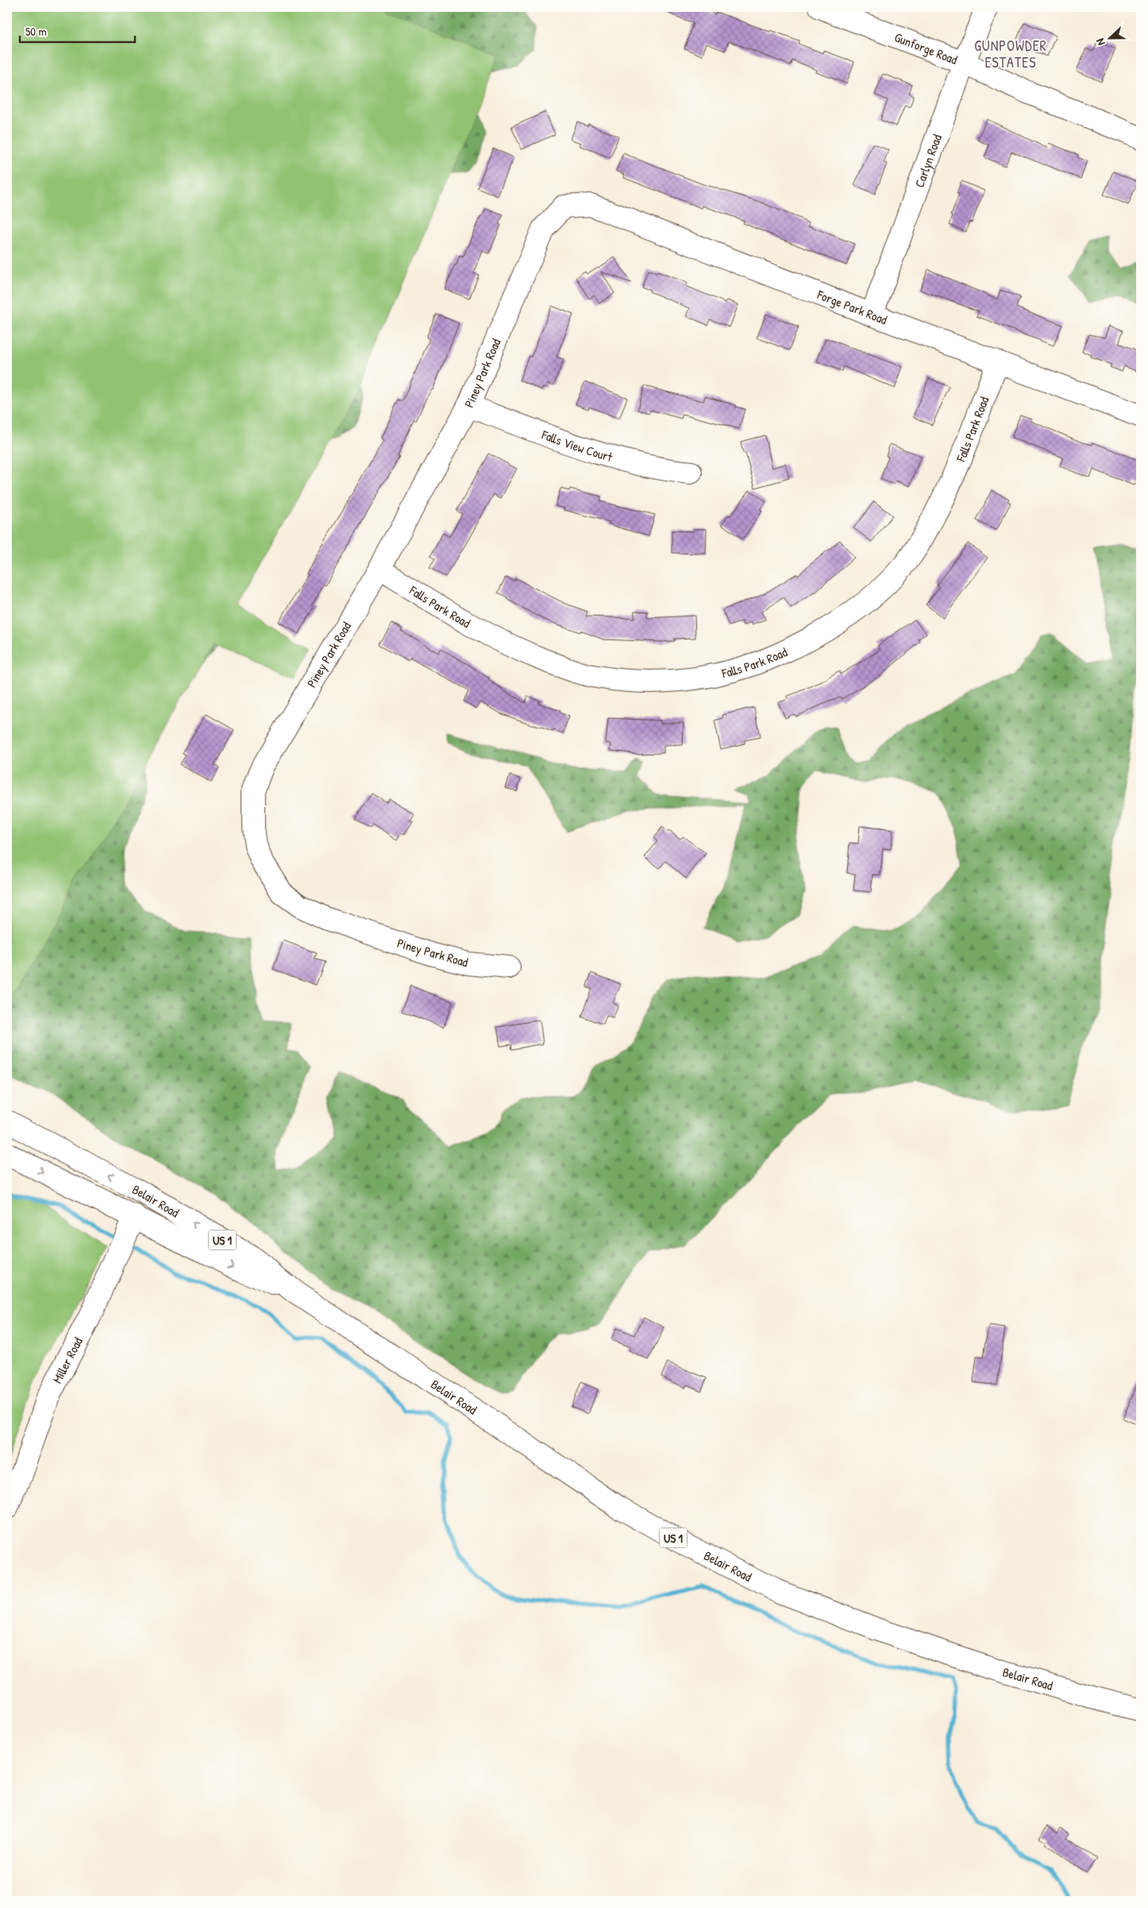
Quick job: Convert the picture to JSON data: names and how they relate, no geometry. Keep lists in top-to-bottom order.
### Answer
{
  "streets": {
    "main road": [
      "Gunforge Road",
      "Carlyn Road",
      "Forge Park Road",
      "Piney Park Road",
      "Falls Park Road",
      "Falls View Court",
      "Belair Road",
      "US 1",
      "Miller Road"
    ]
  },
  "crossings": [
    ["Gunforge Road", "Carlyn Road"],
    ["Carlyn Road", "Forge Park Road"],
    ["Forge Park Road", "Piney Park Road"],
    ["Forge Park Road", "Falls Park Road"],
    ["Piney Park Road", "Falls Park Road"],
    ["Piney Park Road", "Falls View Court"],
    ["Belair Road", "Miller Road"]
  ],
  "districts": ["GUNPOWDER ESTATES"],
  "scale_bar": "50 m",
  "north": "left"
}
